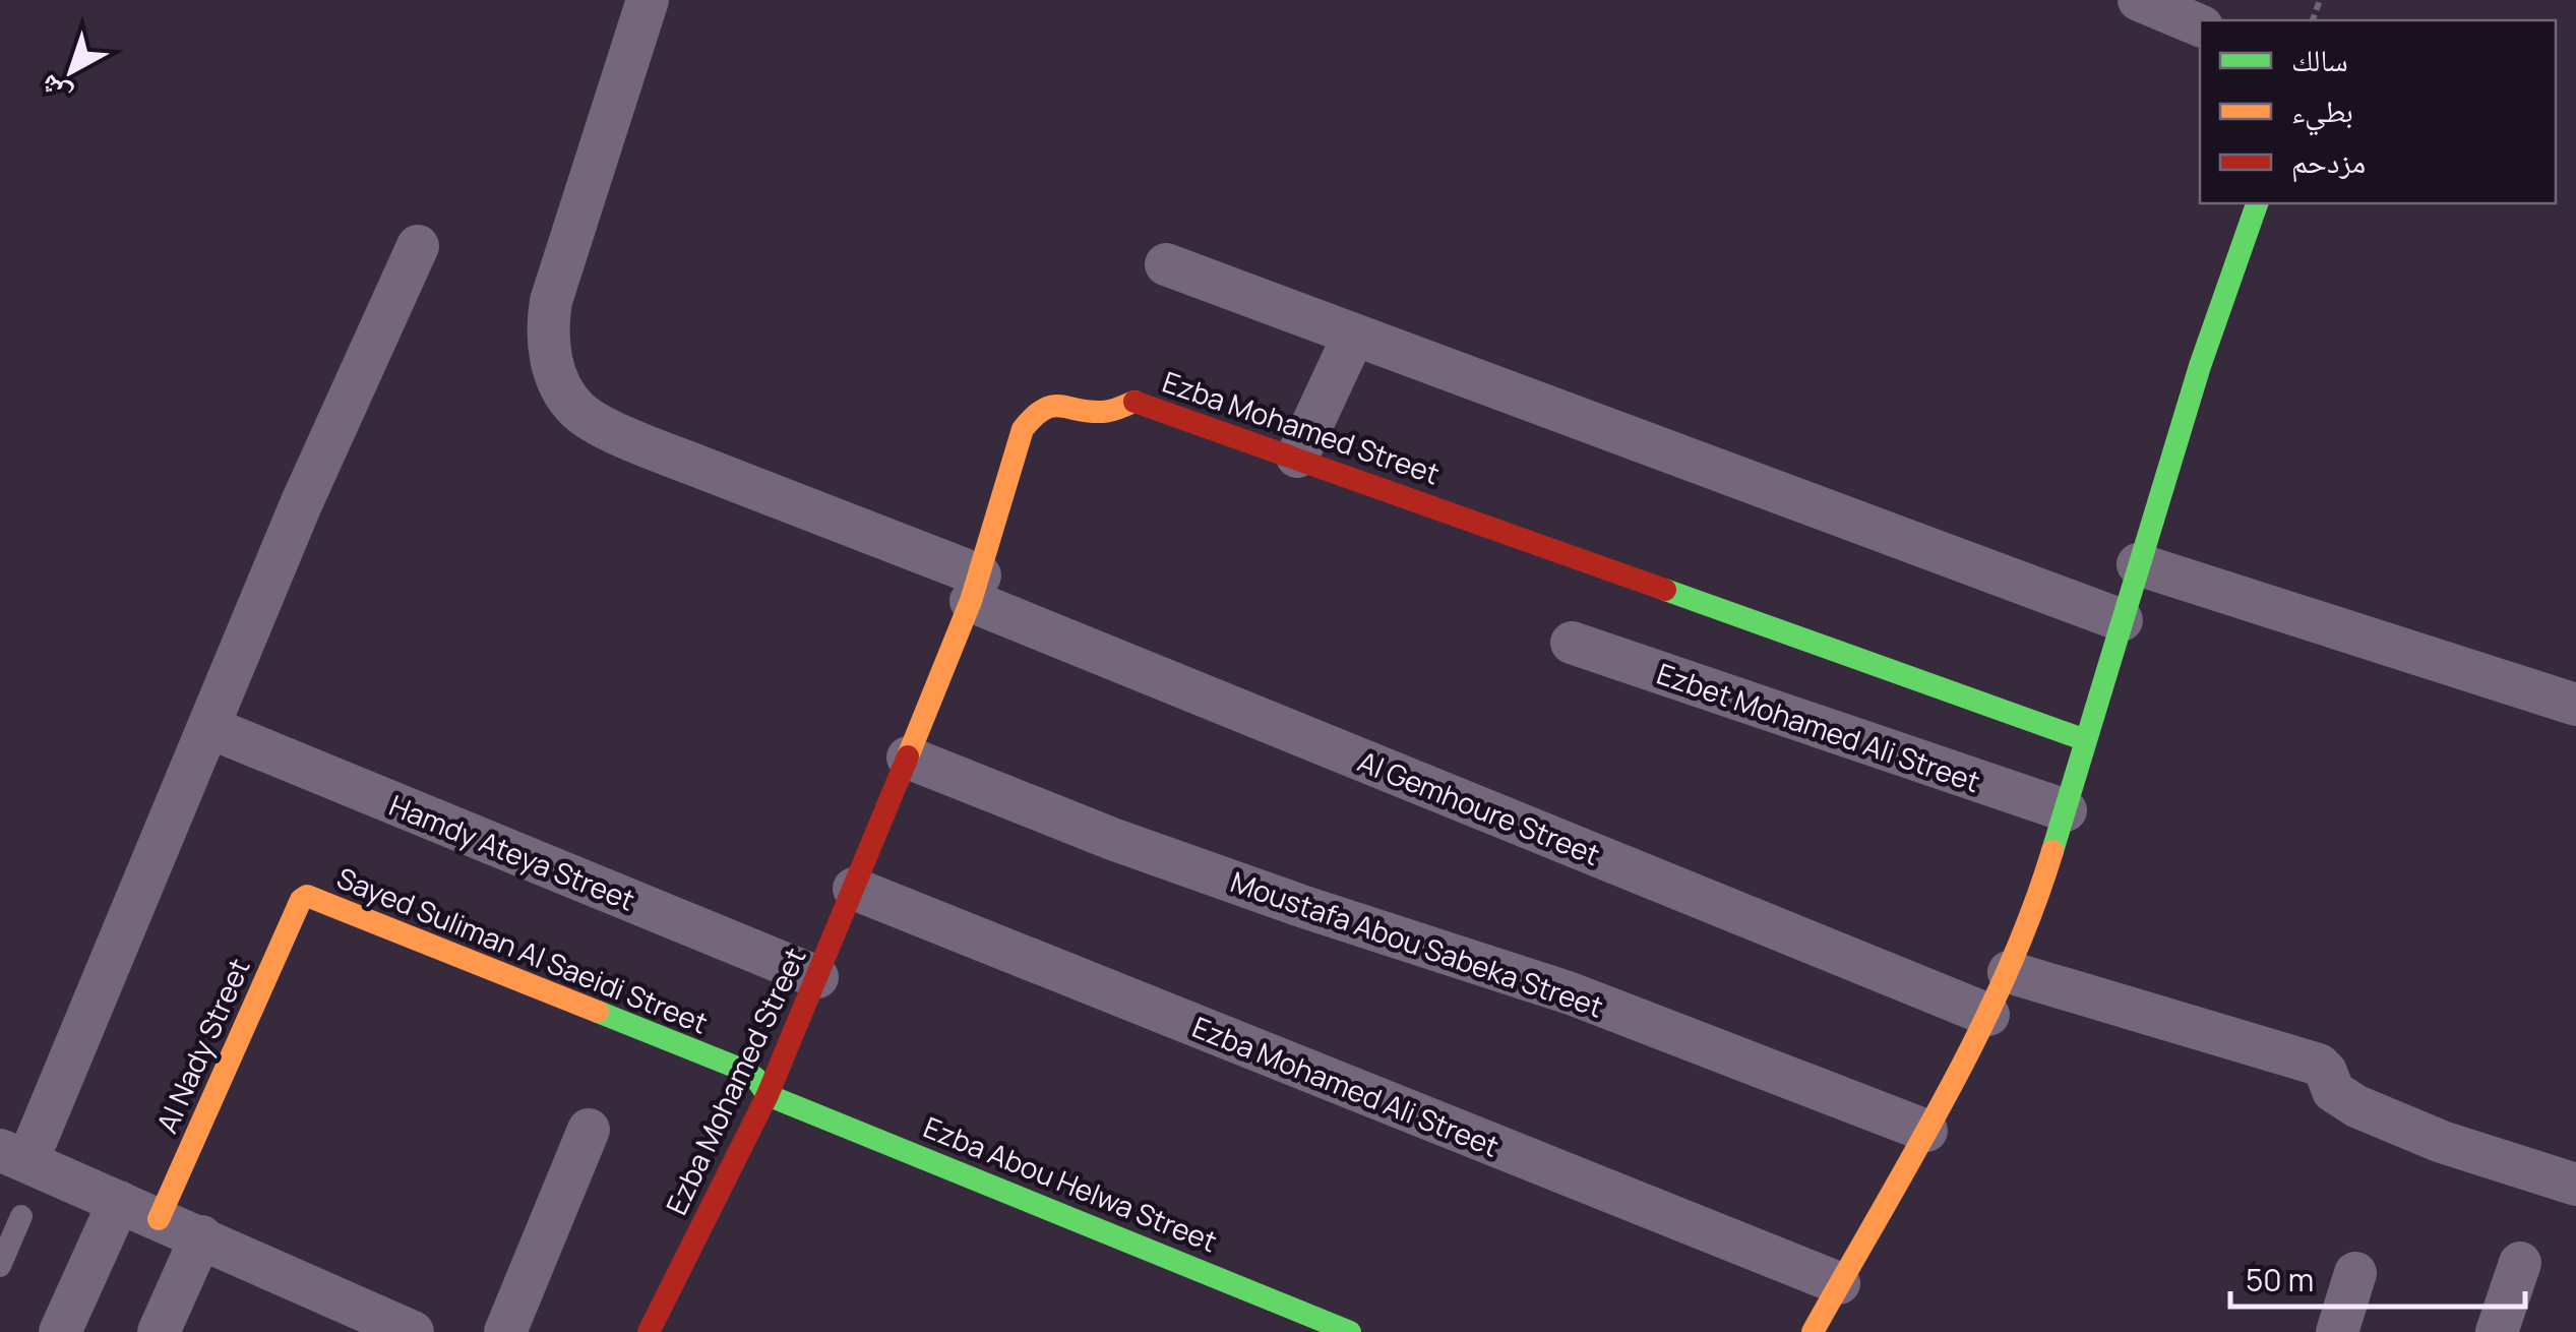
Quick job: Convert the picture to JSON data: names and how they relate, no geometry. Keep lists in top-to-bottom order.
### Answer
{
  "streets": {
    "street": [
      "Ezba Mohamed Street",
      "Ezbet Mohamed Ali Street",
      "Al Gemhoure Street",
      "Hamdy Ateya Street",
      "Moustafa Abou Sabeka Street",
      "Sayed Suliman Al Saeidi Street",
      "Al Nady Street",
      "Ezba Mohamed Ali Street",
      "Ezba Abou Helwa Street"
    ]
  },
  "crossings": [
    ["Ezba Mohamed Street", "Al Gemhoure Street"],
    ["Ezba Mohamed Street", "Hamdy Ateya Street"],
    ["Ezba Mohamed Street", "Moustafa Abou Sabeka Street"],
    ["Ezba Mohamed Street", "Sayed Suliman Al Saeidi Street"],
    ["Ezba Mohamed Street", "Ezba Mohamed Ali Street"],
    ["Ezba Mohamed Street", "Ezba Abou Helwa Street"],
    ["Sayed Suliman Al Saeidi Street", "Al Nady Street"],
    ["Sayed Suliman Al Saeidi Street", "Ezba Abou Helwa Street"]
  ],
  "legend": ["سالك", "بطيء", "مزدحم"],
  "scale_bar": "50 m",
  "north": "bottom left"
}
